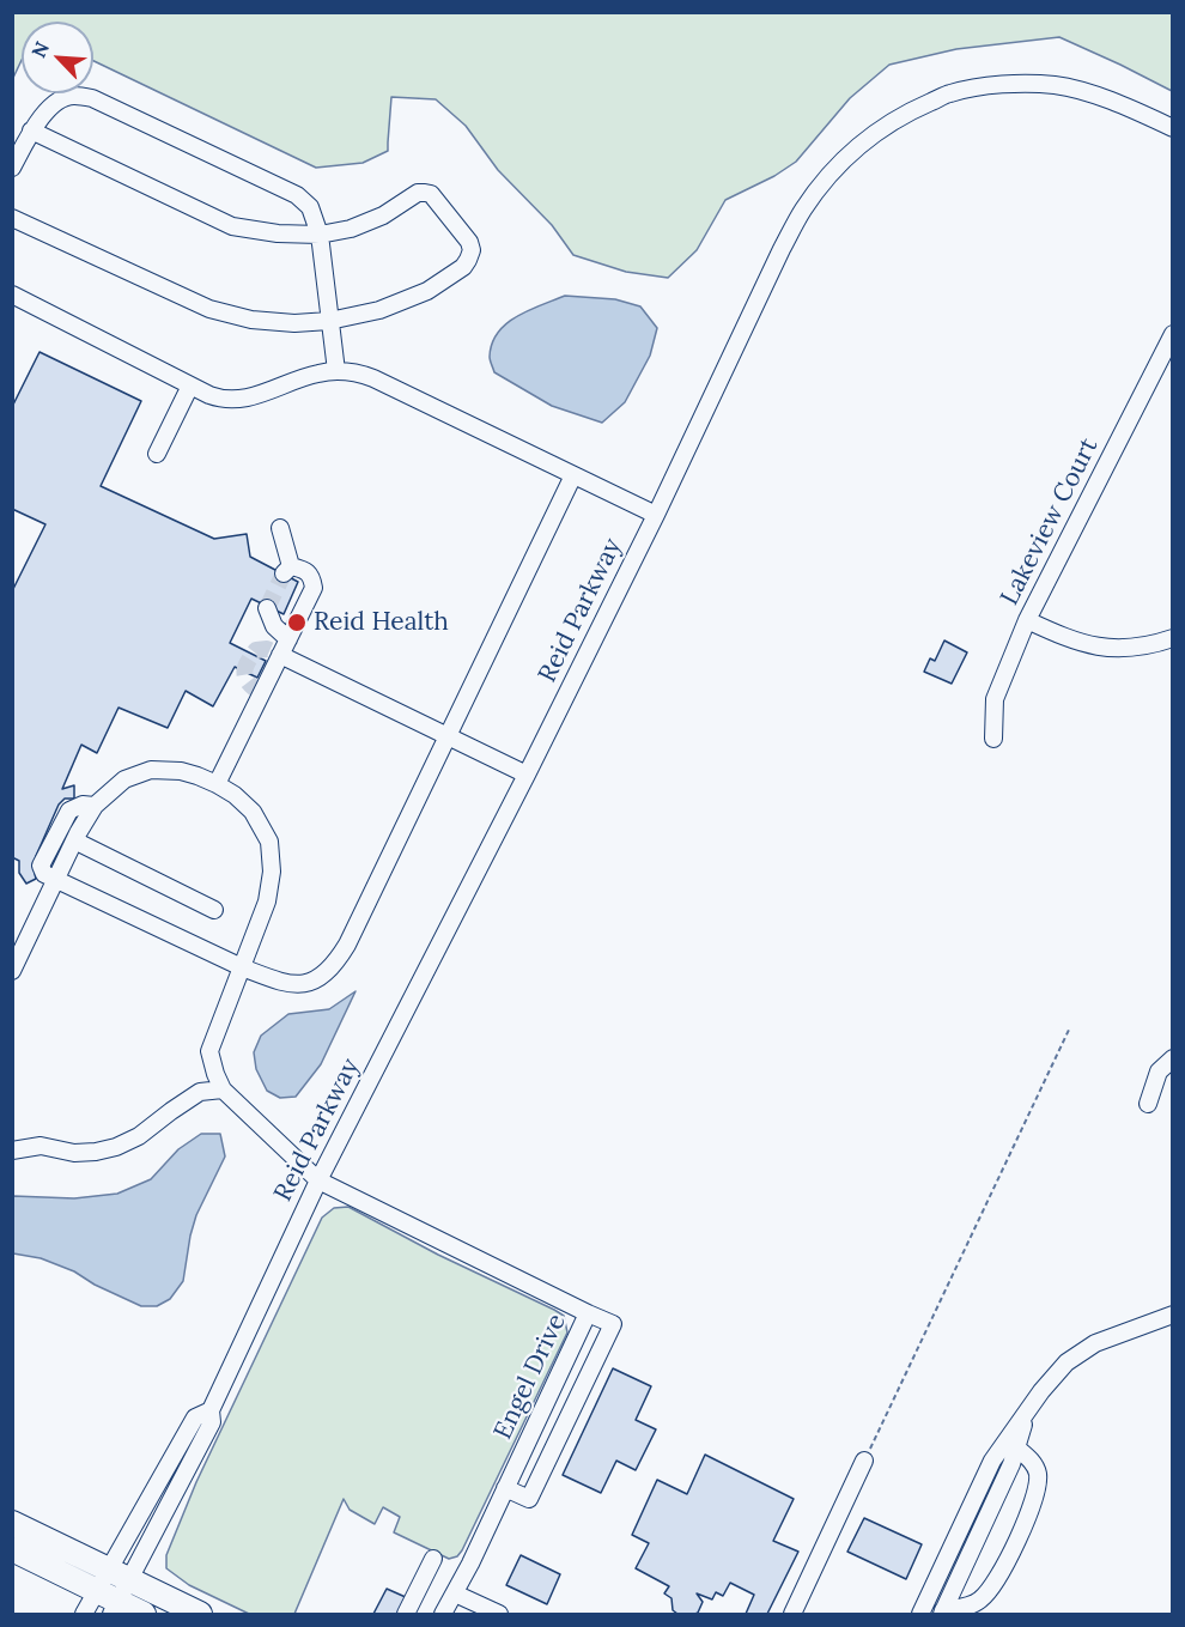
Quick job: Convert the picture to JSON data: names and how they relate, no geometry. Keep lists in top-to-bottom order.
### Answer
{
  "streets": {
    "street": ["Lakeview Court", "Reid Parkway", "Engel Drive"]
  },
  "crossings": [
    ["Reid Parkway", "Engel Drive"]
  ],
  "places": ["Reid Health"],
  "north": "top left"
}
